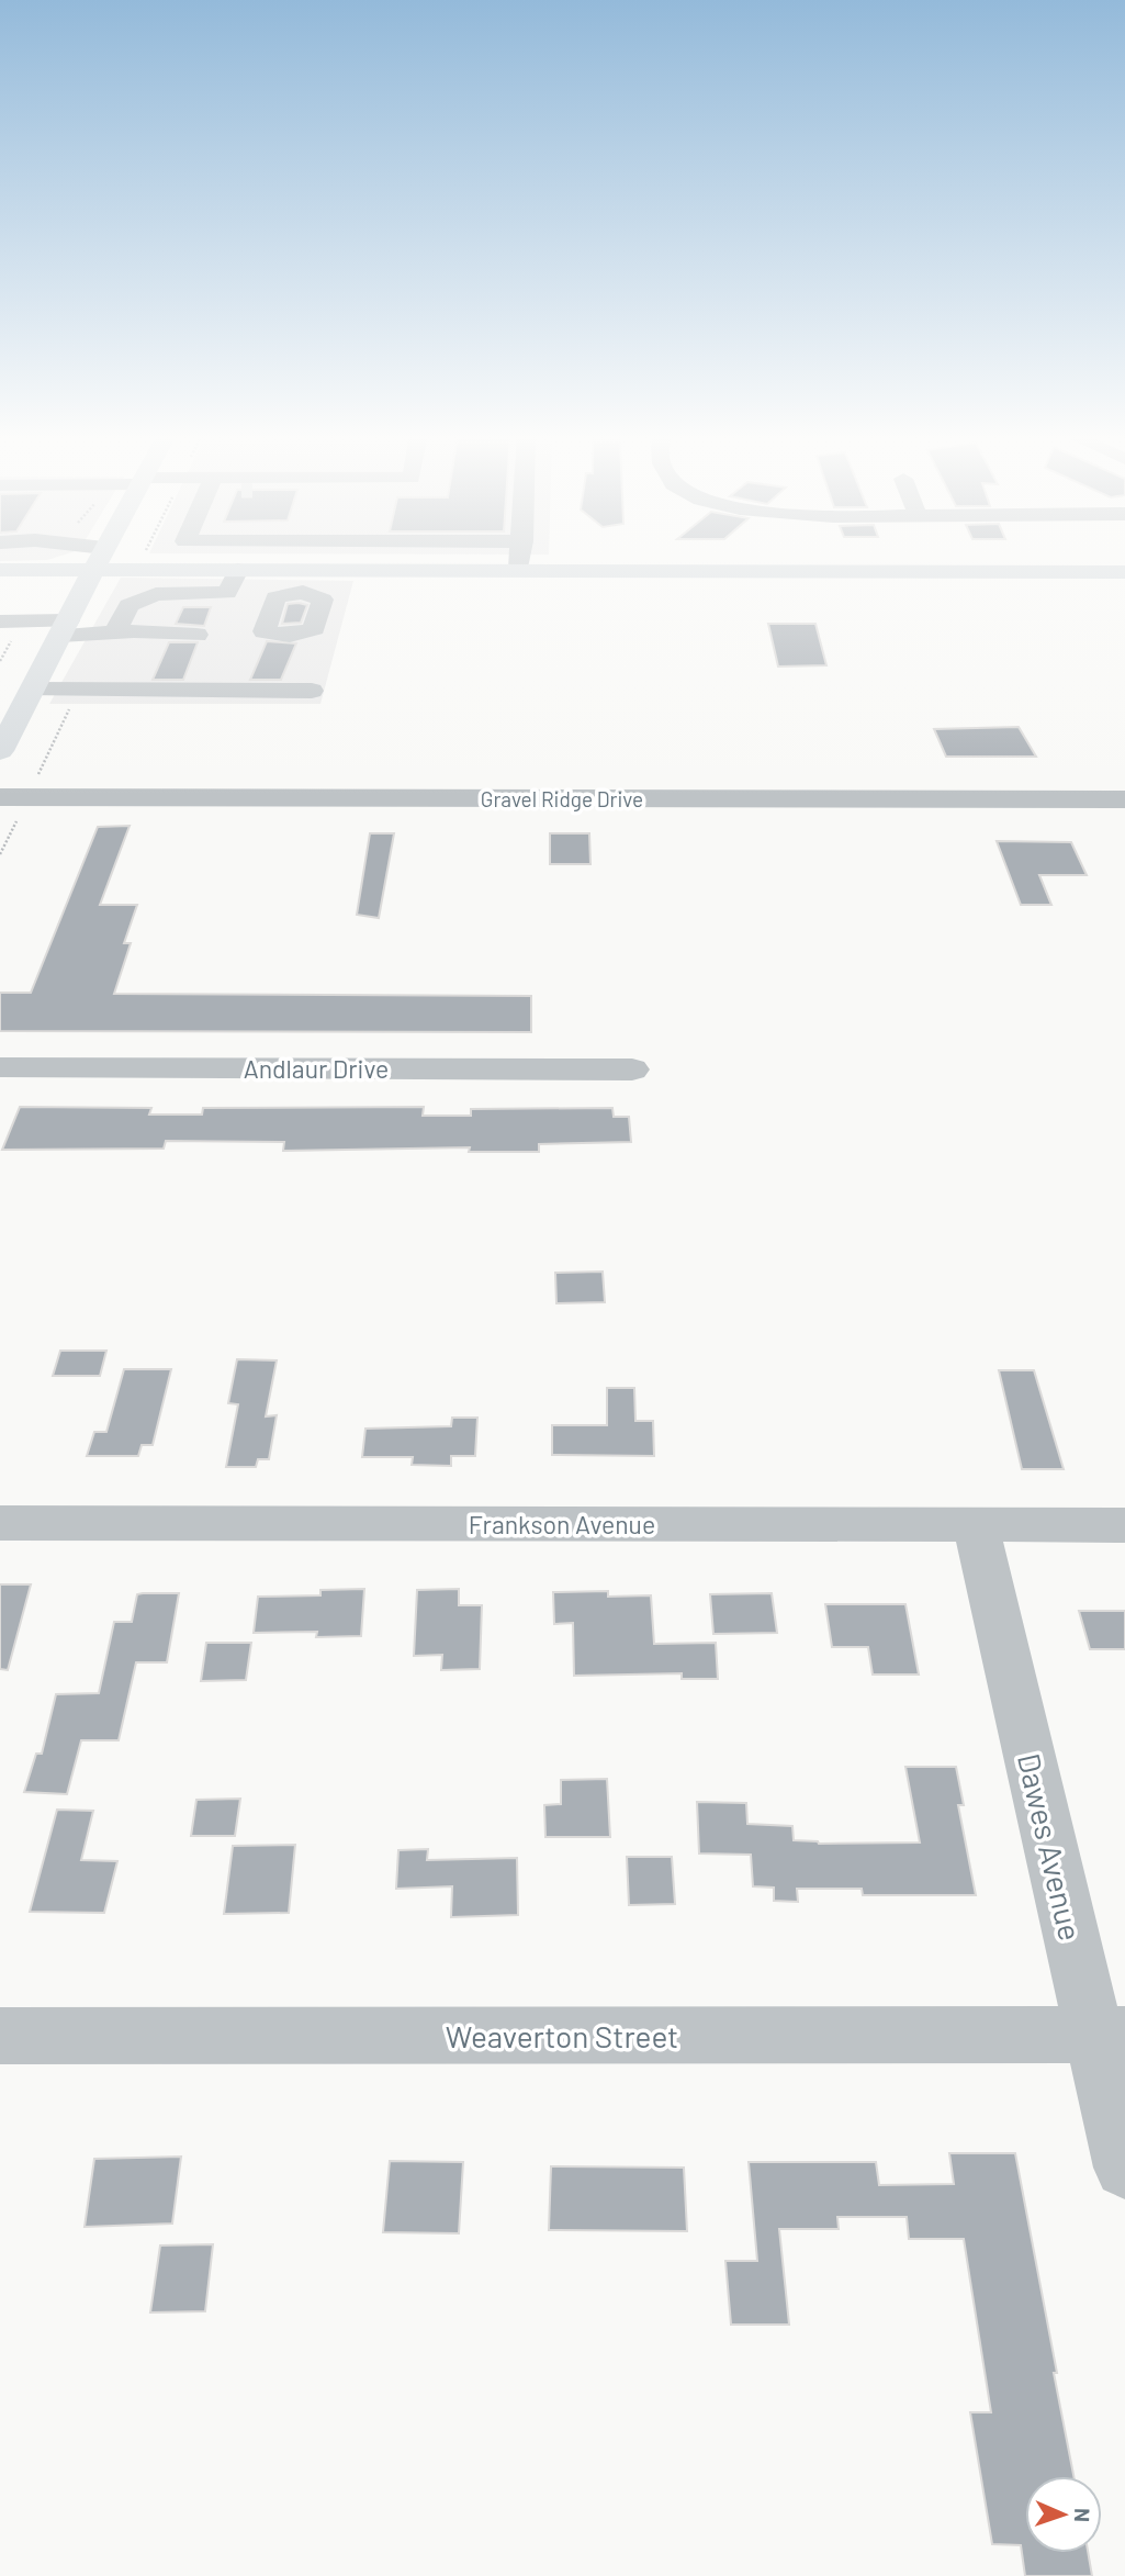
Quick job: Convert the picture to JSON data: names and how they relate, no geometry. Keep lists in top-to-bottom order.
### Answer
{
  "streets": {
    "street": [
      "Gravel Ridge Drive",
      "Andlaur Drive",
      "Frankson Avenue",
      "Dawes Avenue",
      "Weaverton Street"
    ]
  },
  "crossings": [
    ["Frankson Avenue", "Dawes Avenue"],
    ["Dawes Avenue", "Weaverton Street"]
  ],
  "north": "right"
}
